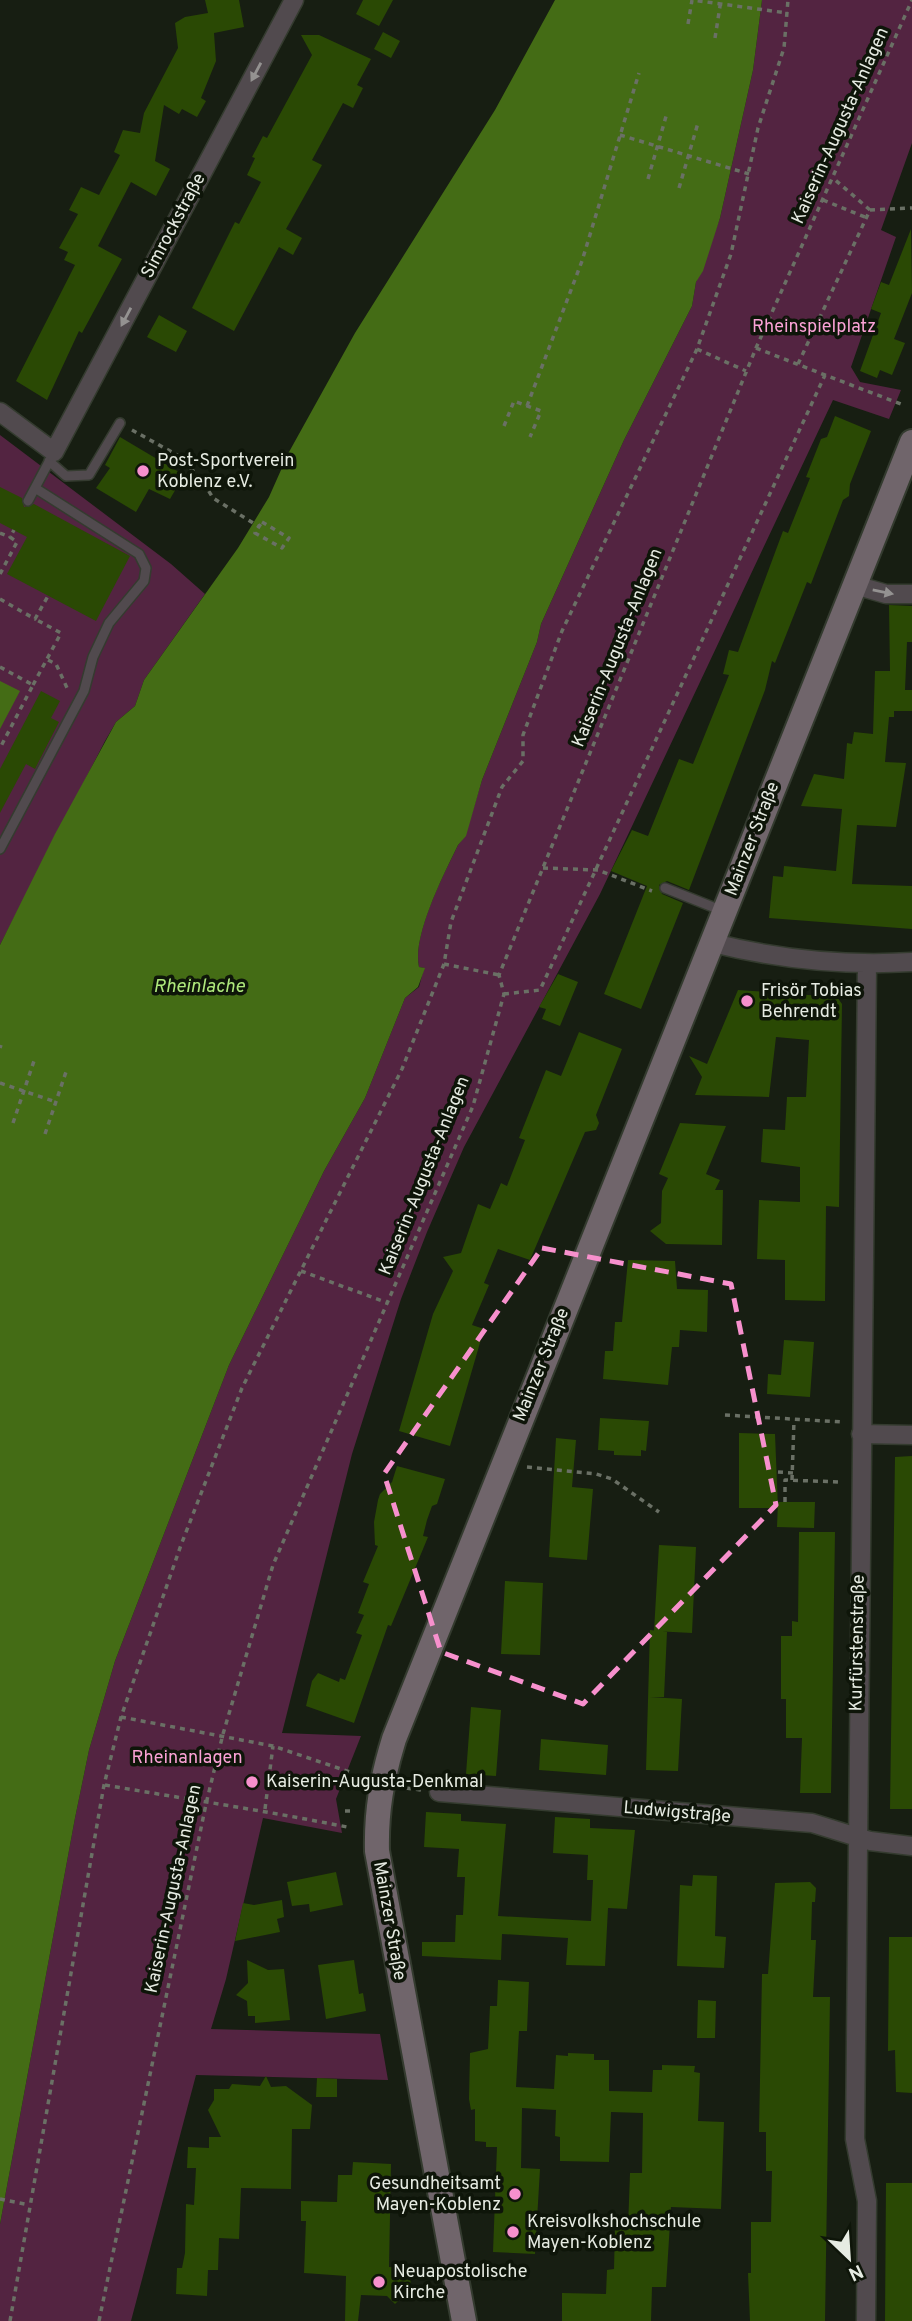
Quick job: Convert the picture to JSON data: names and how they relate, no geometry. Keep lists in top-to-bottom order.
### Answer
{
  "streets": {
    "street": [
      "Simrockstraße",
      "Mainzer Straße",
      "Kurfürstenstraße",
      "Ludwigstraße"
    ],
    "path": ["Kaiserin-Augusta-Anlagen"]
  },
  "crossings": [
    ["Kurfürstenstraße", "Ludwigstraße"]
  ],
  "one_way": ["Simrockstraße"],
  "water": ["Rheinlache"],
  "parks": ["Rheinspielplatz", "Rheinanlagen"],
  "places": [
    "Post-Sportverein Koblenz e.V.",
    "Frisör Tobias Behrendt",
    "Kaiserin-Augusta-Denkmal",
    "Gesundheitsamt Mayen-Koblenz",
    "Kreisvolkshochschule Mayen-Koblenz",
    "Neuapostolische Kirche"
  ],
  "north": "bottom right"
}
